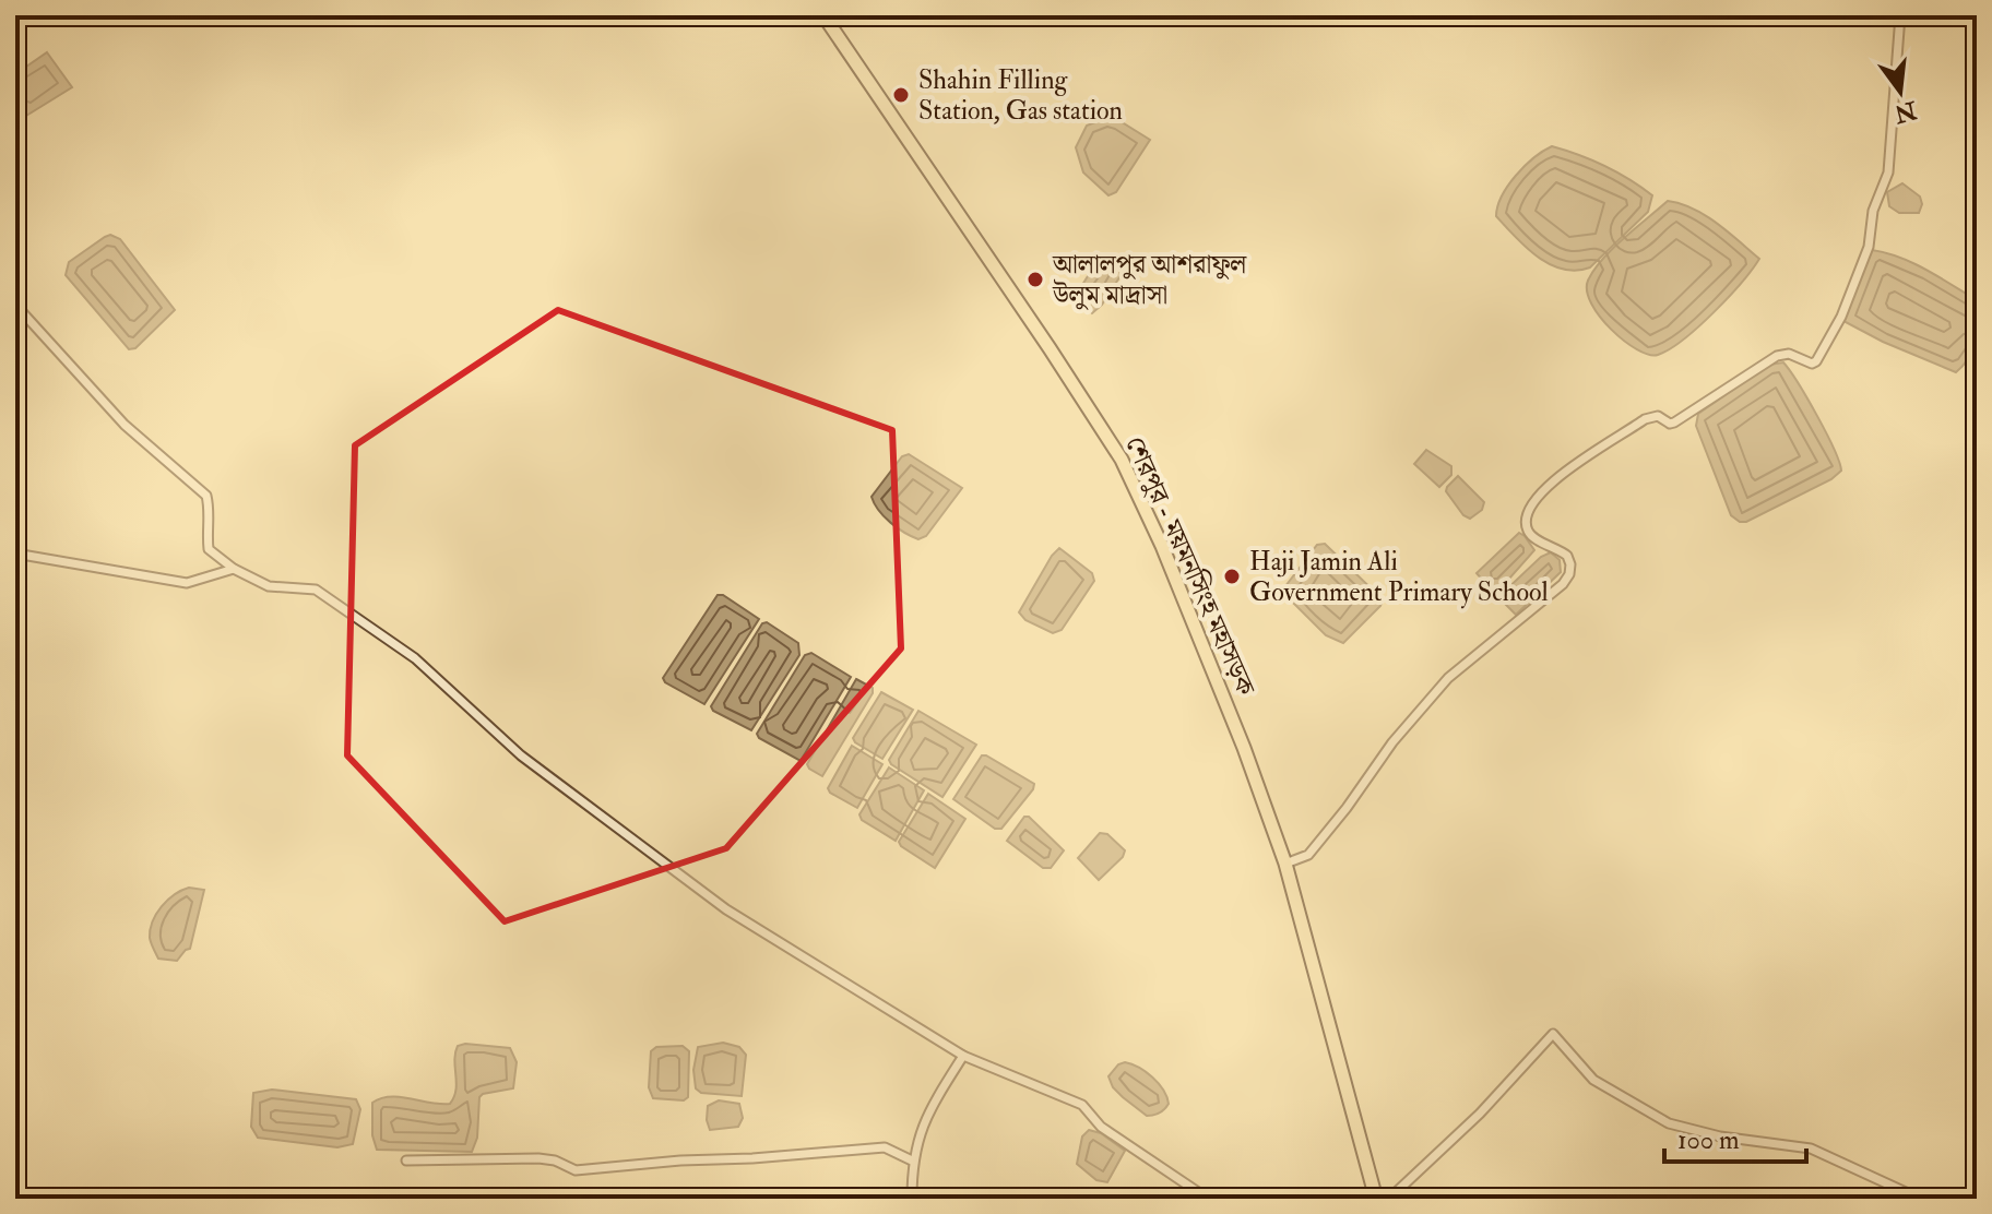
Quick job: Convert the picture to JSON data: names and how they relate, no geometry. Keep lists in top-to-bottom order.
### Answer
{
  "streets": {
    "main road": ["শেরপুর - ময়মনসিংহ মহাসড়ক"]
  },
  "places": ["Shahin Filling Station, Gas station", "আলালপুর আশরাফুল উলুম মাদ্রাসা", "Haji Jamin Ali Government Primary School"],
  "scale_bar": "100 m",
  "north": "bottom"
}
